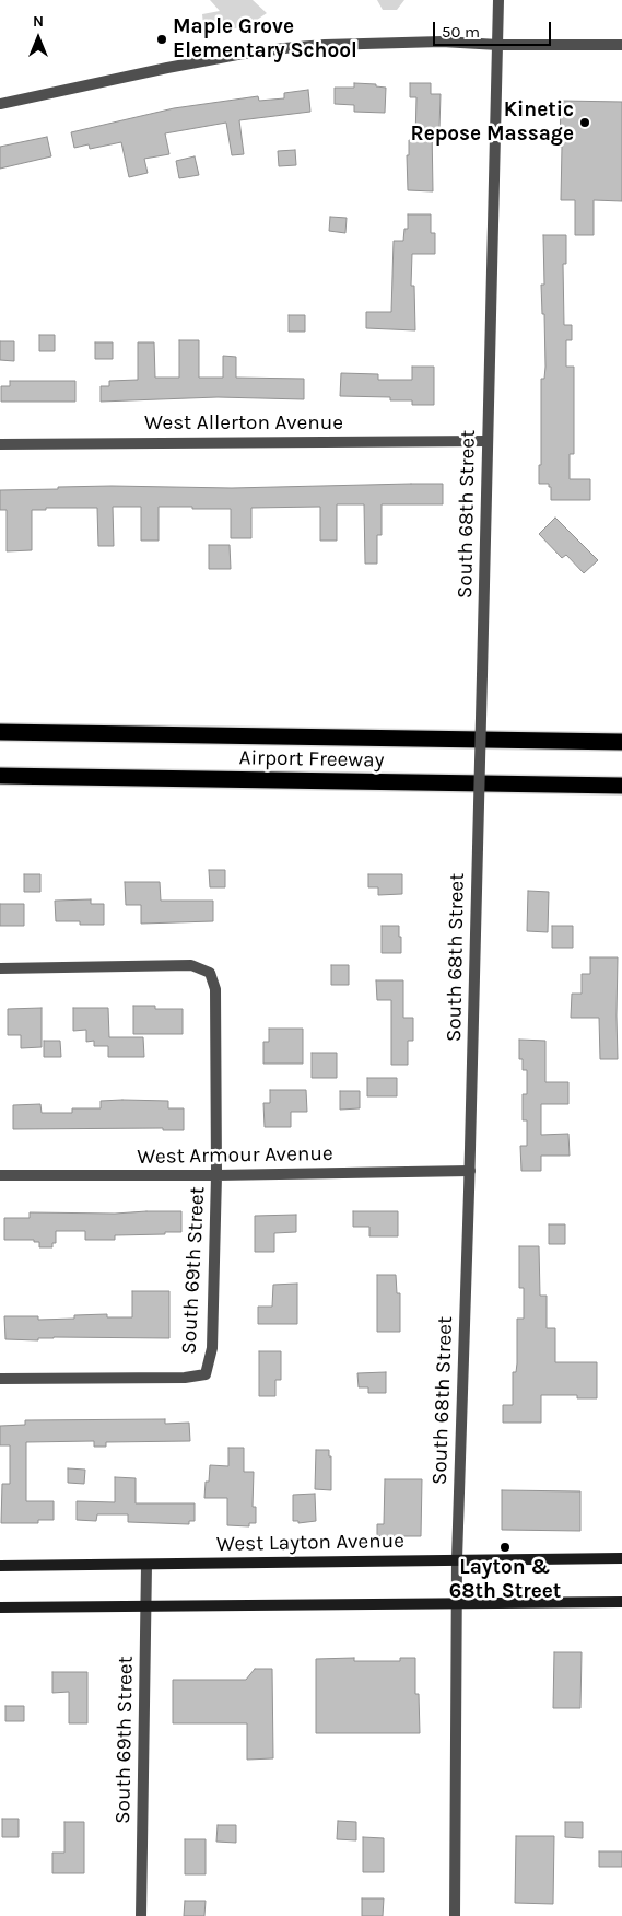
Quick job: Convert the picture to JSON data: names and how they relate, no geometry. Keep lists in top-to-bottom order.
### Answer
{
  "streets": {
    "highway": ["Airport Freeway"],
    "main road": ["West Layton Avenue"],
    "street": [
      "West Allerton Avenue",
      "South 68th Street",
      "West Armour Avenue",
      "South 69th Street"
    ]
  },
  "crossings": [
    ["West Allerton Avenue", "South 68th Street"],
    ["South 68th Street", "West Armour Avenue"],
    ["South 68th Street", "West Layton Avenue"],
    ["West Armour Avenue", "South 69th Street"],
    ["South 69th Street", "West Layton Avenue"]
  ],
  "places": ["Maple Grove Elementary School", "Kinetic Repose Massage", "Layton & 68th Street"],
  "scale_bar": "50 m",
  "north": "top"
}
